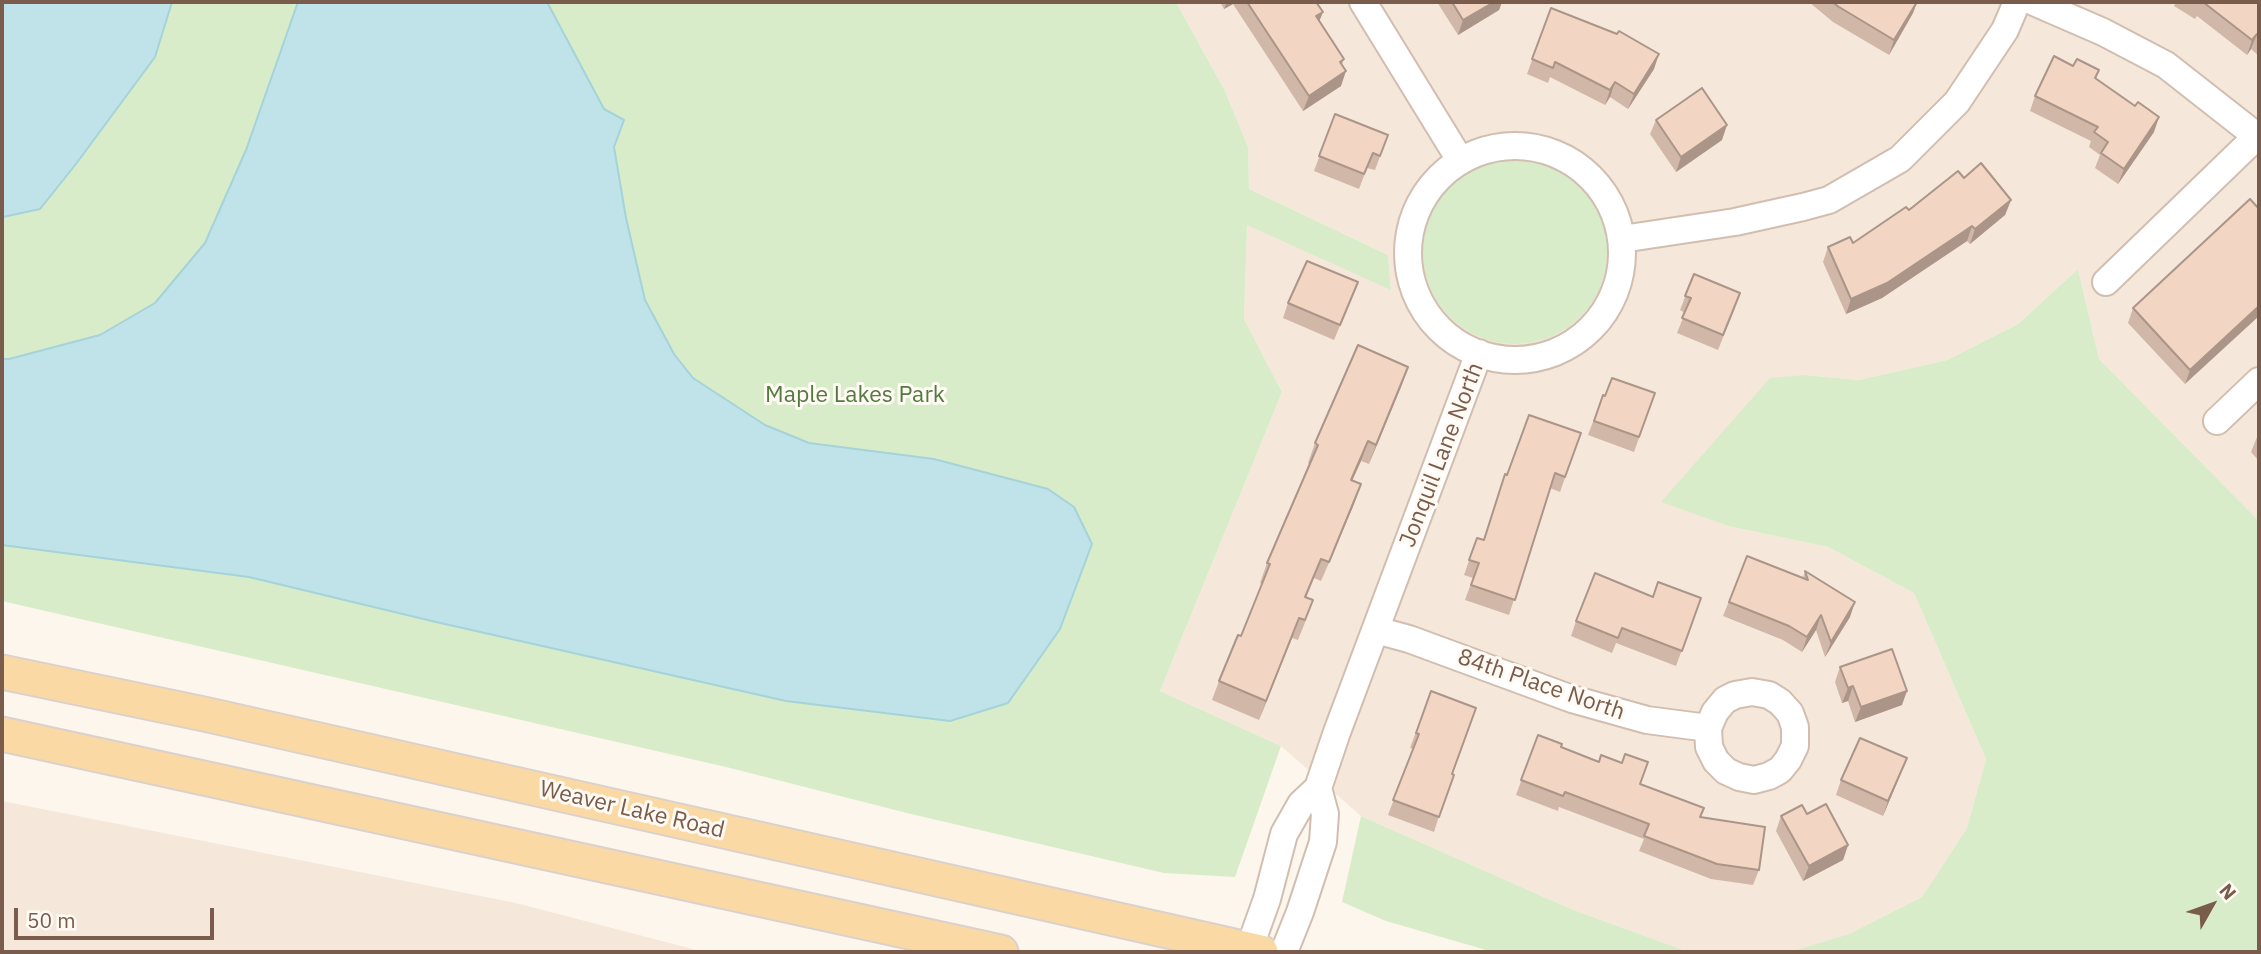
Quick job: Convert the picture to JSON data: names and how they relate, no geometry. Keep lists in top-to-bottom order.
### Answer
{
  "streets": {
    "main road": ["Weaver Lake Road"],
    "street": ["Jonquil Lane North", "84th Place North"]
  },
  "crossings": [
    ["Jonquil Lane North", "84th Place North"],
    ["Jonquil Lane North", "Weaver Lake Road"]
  ],
  "parks": ["Maple Lakes Park"],
  "scale_bar": "50 m",
  "north": "top right"
}
